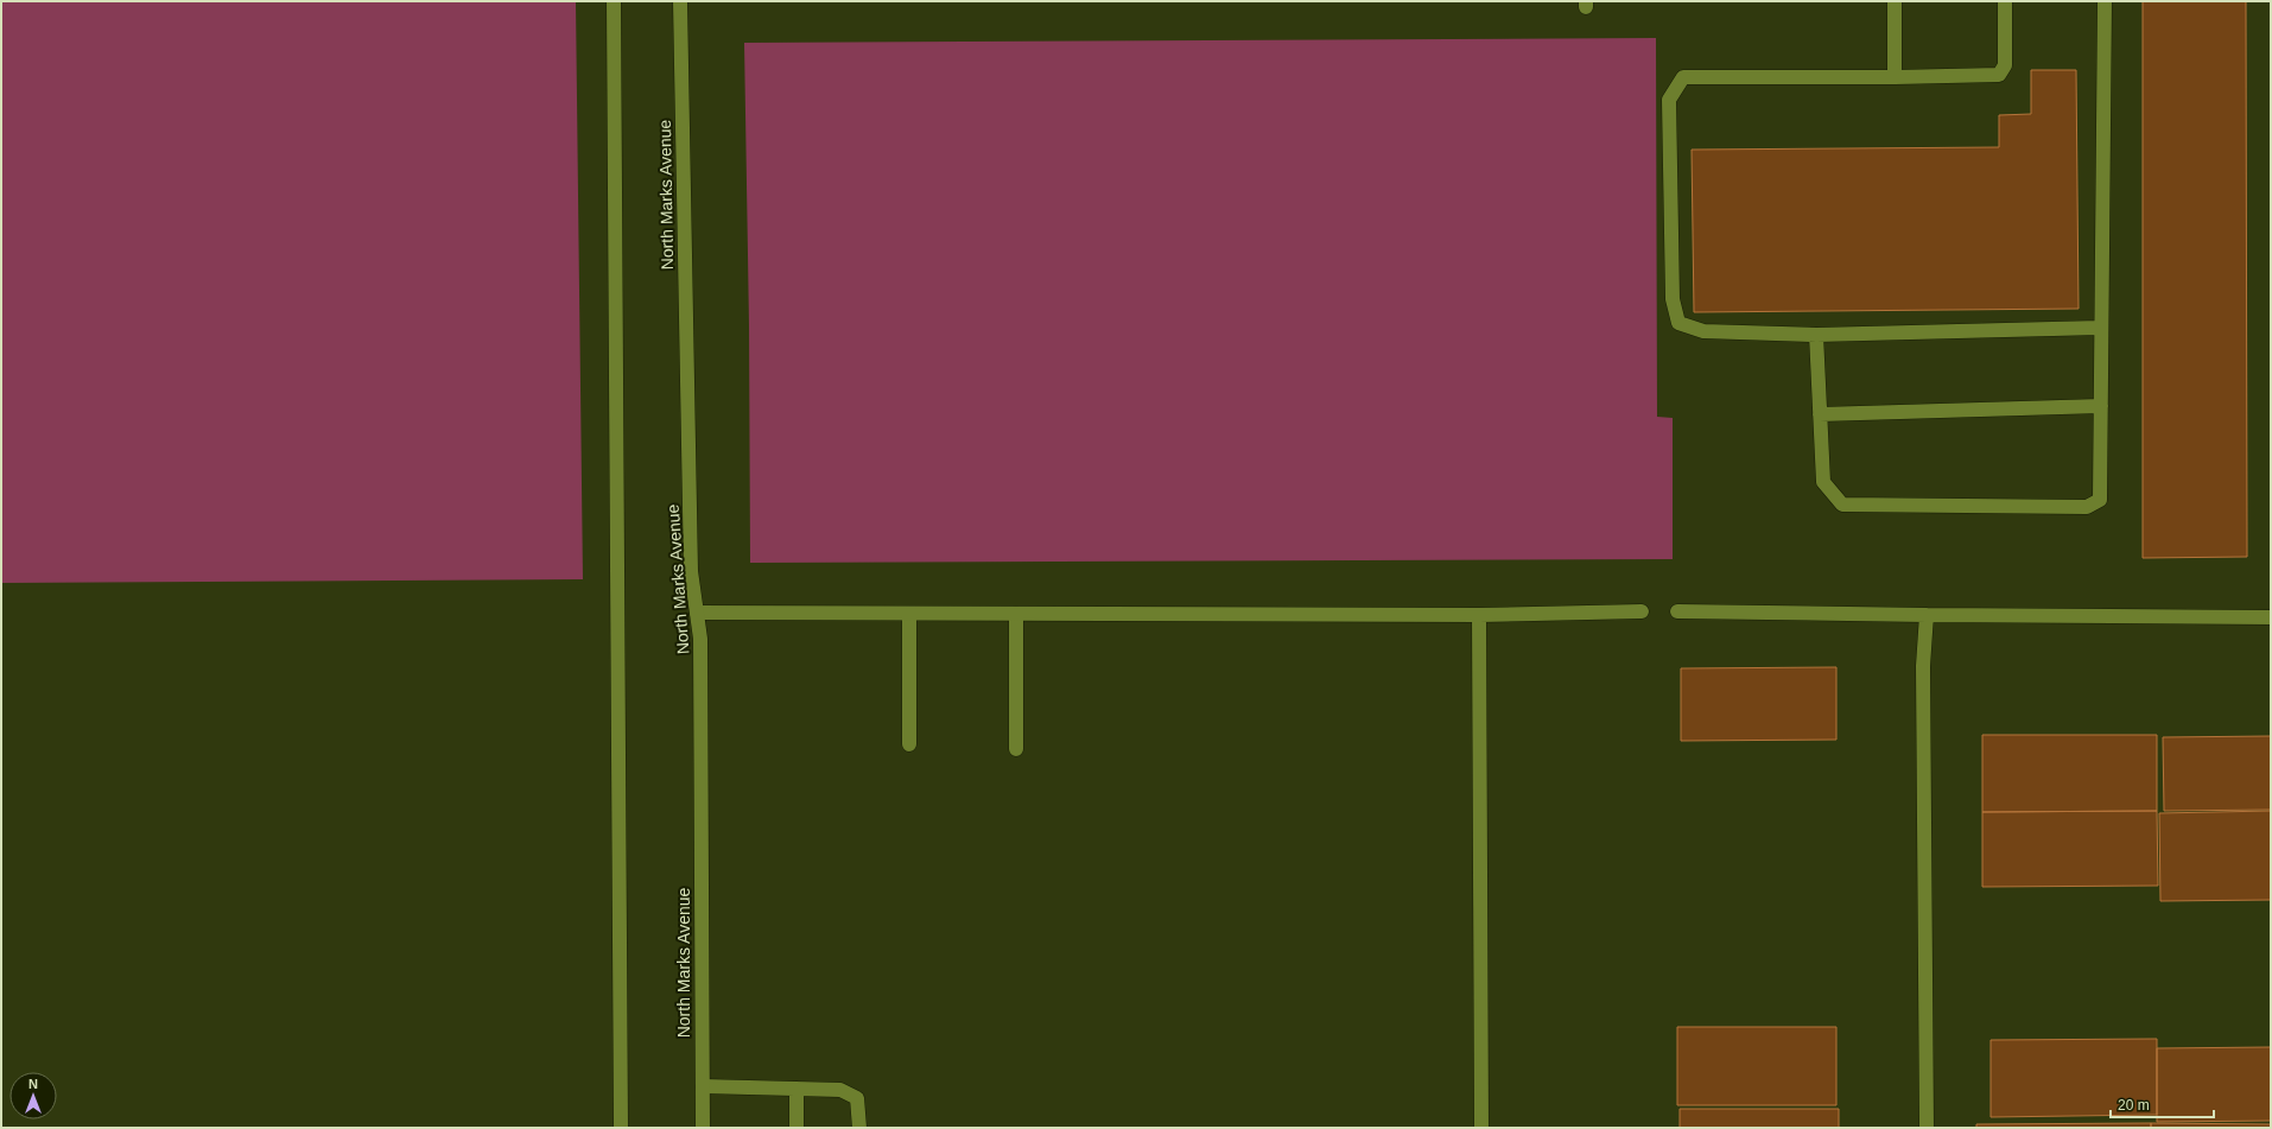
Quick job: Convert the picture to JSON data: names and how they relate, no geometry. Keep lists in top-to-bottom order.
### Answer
{
  "streets": {
    "main road": ["North Marks Avenue"]
  },
  "scale_bar": "20 m",
  "north": "top"
}
